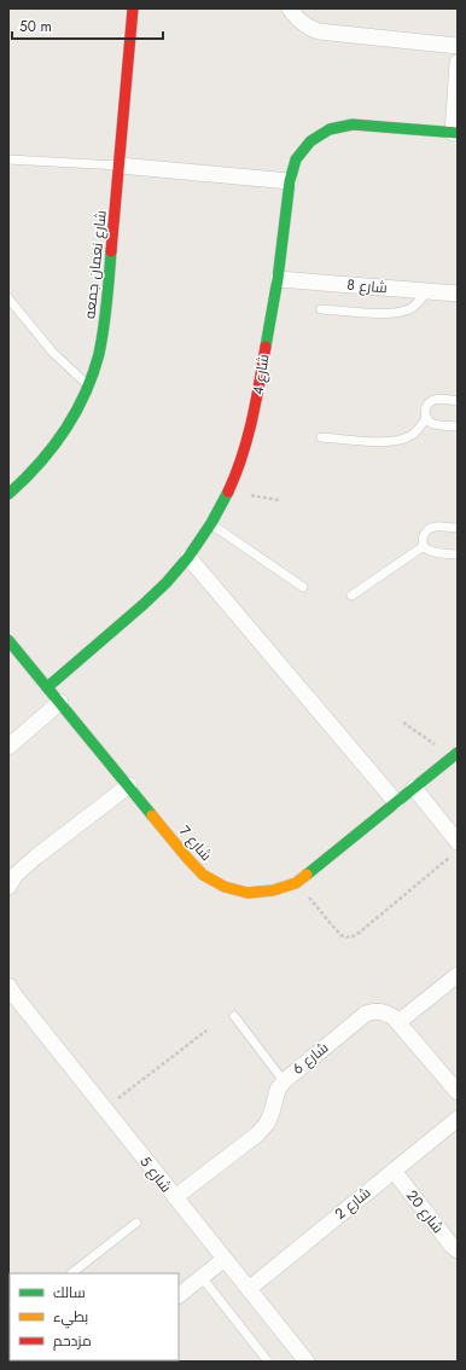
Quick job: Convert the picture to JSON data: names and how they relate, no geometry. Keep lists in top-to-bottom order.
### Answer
{
  "streets": {
    "street": [
      "شارع نعمان جمعه",
      "شارع 8",
      "شارع 4",
      "شارع 7",
      "شارع 6",
      "شارع 5",
      "شارع 2",
      "شارع 20"
    ]
  },
  "crossings": [
    ["شارع 8", "شارع 4"],
    ["شارع 4", "شارع 7"],
    ["شارع 6", "شارع 5"],
    ["شارع 5", "شارع 2"],
    ["شارع 2", "شارع 20"]
  ],
  "legend": ["سالك", "بطيء", "مزدحم"],
  "scale_bar": "50 m"
}
